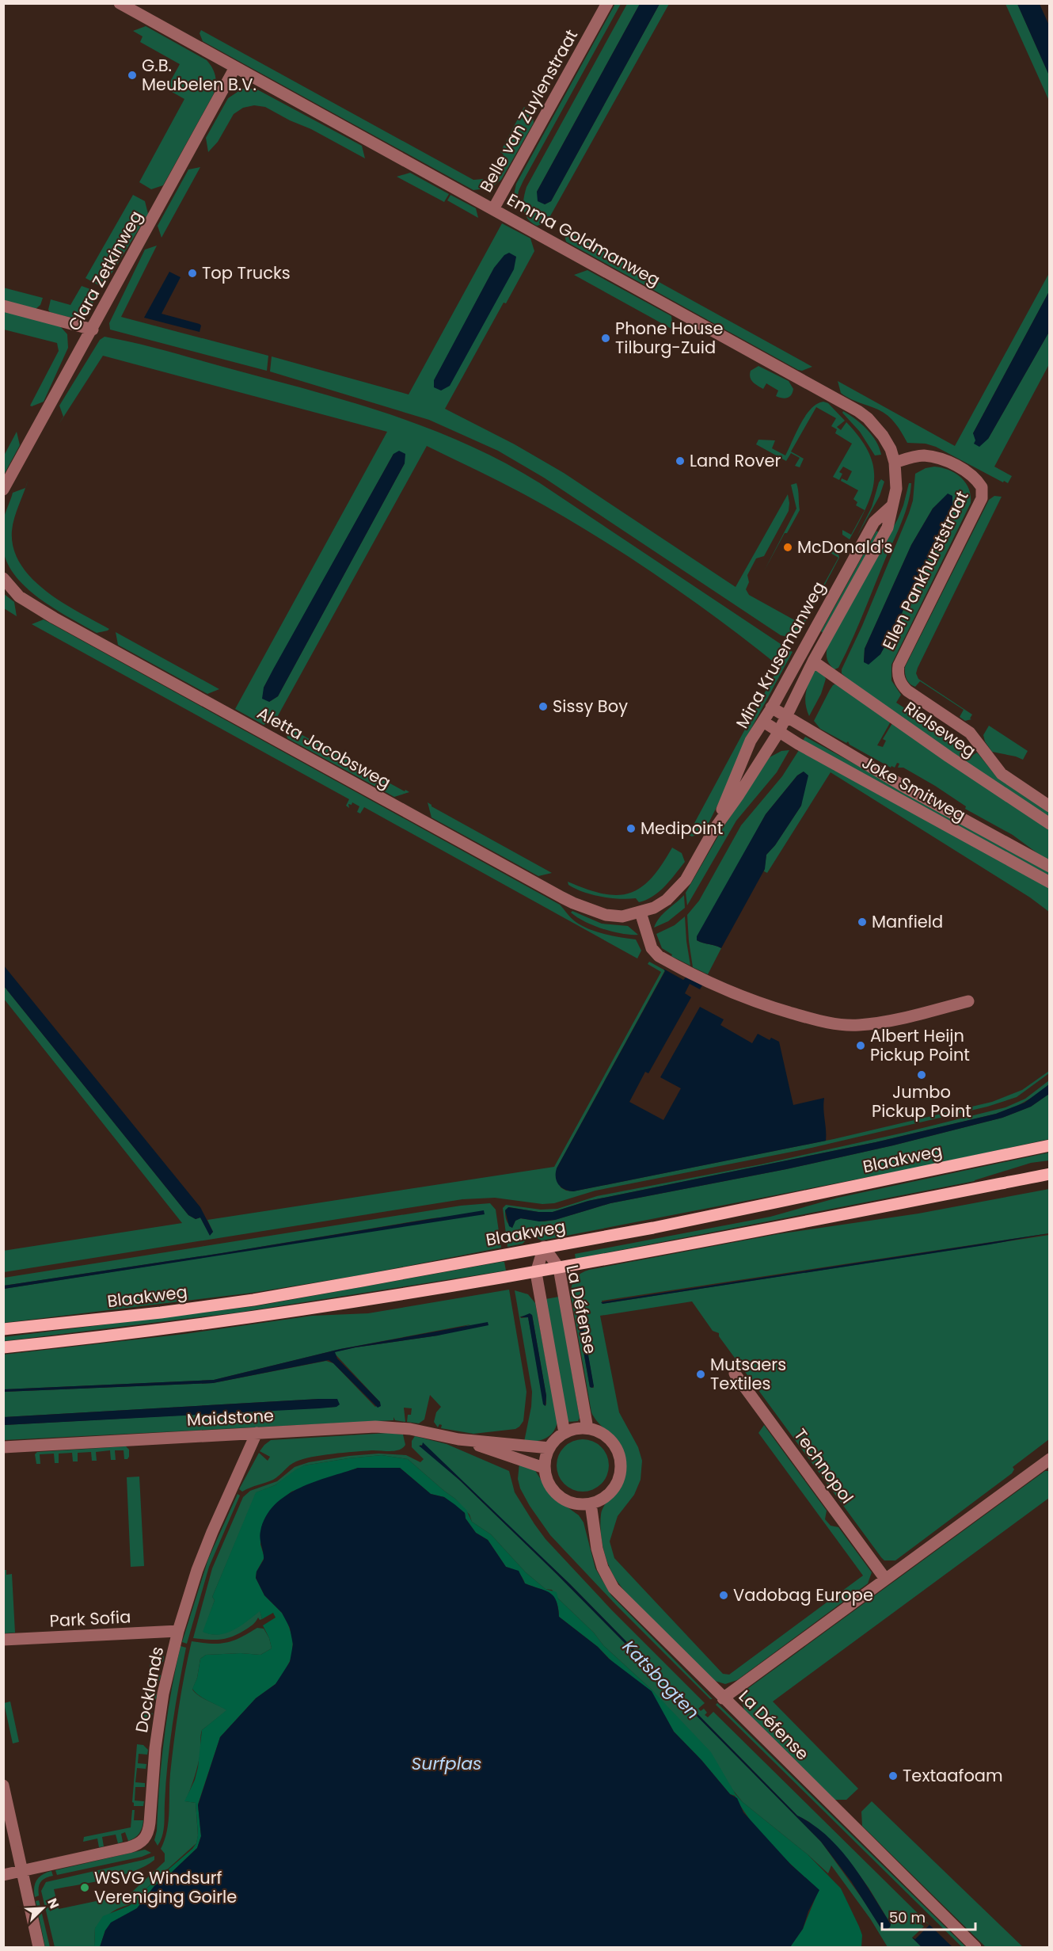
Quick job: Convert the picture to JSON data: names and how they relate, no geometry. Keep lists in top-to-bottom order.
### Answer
{
  "streets": {
    "main road": ["Blaakweg"],
    "street": [
      "Belle van Zuylenstraat",
      "Emma Goldmanweg",
      "Clara Zetkinweg",
      "Ellen Pankhurststraat",
      "Mina Krusemanweg",
      "Rielseweg",
      "Aletta Jacobsweg",
      "Joke Smitweg",
      "La Défense",
      "Maidstone",
      "Technopol",
      "Park Sofia",
      "Docklands"
    ]
  },
  "crossings": [
    ["Belle van Zuylenstraat", "Emma Goldmanweg"],
    ["Emma Goldmanweg", "Clara Zetkinweg"],
    ["Emma Goldmanweg", "Ellen Pankhurststraat"],
    ["Emma Goldmanweg", "Mina Krusemanweg"],
    ["Ellen Pankhurststraat", "Mina Krusemanweg"],
    ["Mina Krusemanweg", "Rielseweg"],
    ["Mina Krusemanweg", "Aletta Jacobsweg"],
    ["Mina Krusemanweg", "Joke Smitweg"],
    ["Blaakweg", "La Défense"],
    ["La Défense", "Maidstone"],
    ["Maidstone", "Docklands"],
    ["Park Sofia", "Docklands"]
  ],
  "water": ["Katsbogten", "Surfplas"],
  "places": [
    "G.B. Meubelen B.V.",
    "Top Trucks",
    "Phone House Tilburg-Zuid",
    "Land Rover",
    "McDonald's",
    "Sissy Boy",
    "Medipoint",
    "Manfield",
    "Albert Heijn Pickup Point",
    "Jumbo Pickup Point",
    "Mutsaers Textiles",
    "Vadobag Europe",
    "Textaafoam",
    "WSVG Windsurf Vereniging Goirle"
  ],
  "scale_bar": "50 m",
  "north": "top right"
}
